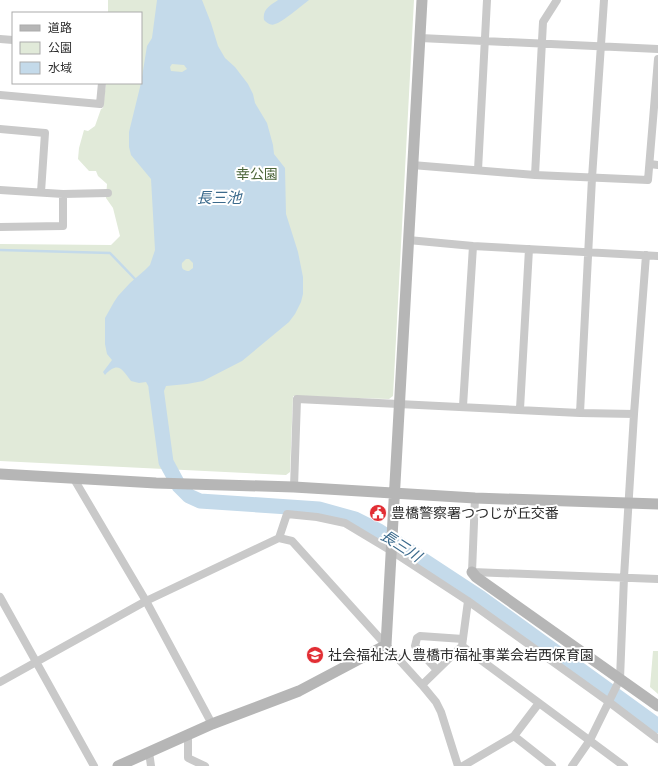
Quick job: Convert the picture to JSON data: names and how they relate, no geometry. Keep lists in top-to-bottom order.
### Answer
{
  "water": ["長三池", "長三川"],
  "parks": ["幸公園"],
  "places": {
    "public building": ["豊橋警察署つつじが丘交番"],
    "school or university": ["社会福祉法人豊橋市福祉事業会岩西保育園"]
  },
  "legend": ["道路", "公園", "水域"]
}
